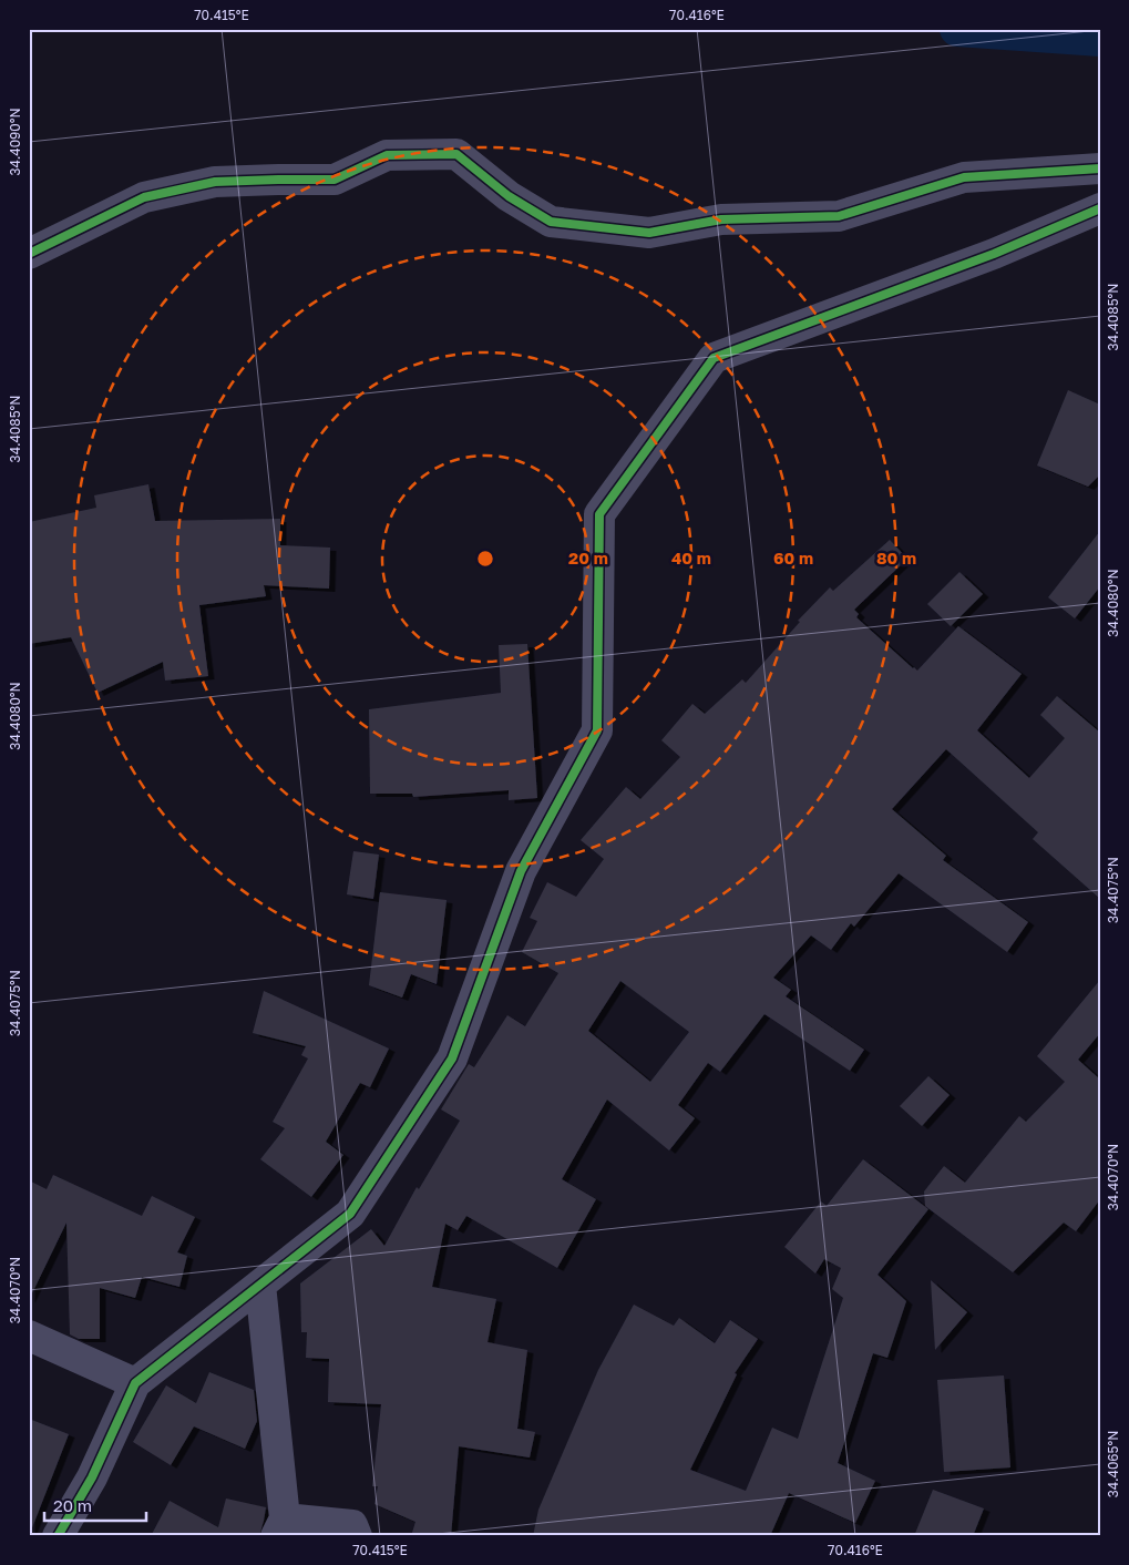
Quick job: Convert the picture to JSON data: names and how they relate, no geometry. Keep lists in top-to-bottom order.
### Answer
{
  "scale_bar": "20 m",
  "coordinates": [
    "70.415°E",
    "70.416°E",
    "34.4090°N",
    "34.4085°N",
    "34.4080°N",
    "34.4075°N",
    "34.4070°N",
    "34.4065°N"
  ],
  "rings": [
    "20 m",
    "40 m",
    "60 m",
    "80 m"
  ]
}
